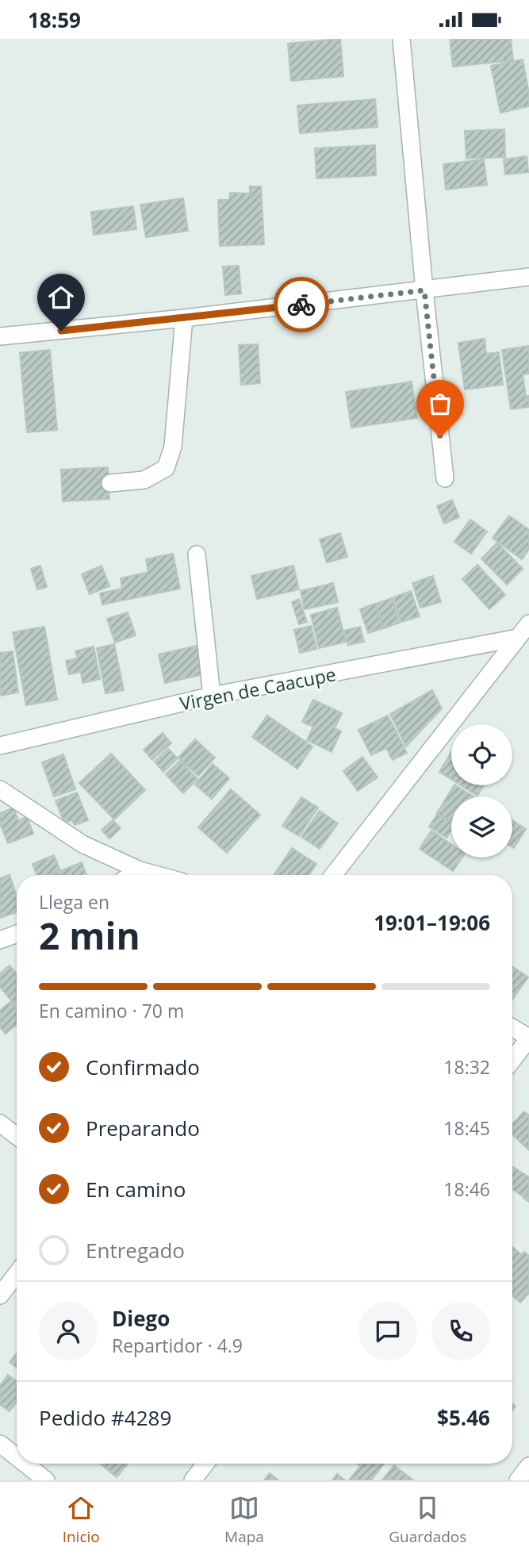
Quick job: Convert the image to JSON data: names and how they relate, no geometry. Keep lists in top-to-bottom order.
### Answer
{
  "streets": {
    "street": ["Virgen de Caacupe"]
  },
  "page": {
    "status": "18:59",
    "heading": ["2 min", "Llega en", "19:01–19:06"],
    "panel": [
      "Diego",
      "Repartidor · 4.9",
      "Pedido #4289",
      "$5.46"
    ],
    "bar": "En camino · 70 m",
    "list": [
      ["Confirmado", "18:32"],
      ["Preparando", "18:45"],
      ["En camino", "18:46"],
      "Entregado"
    ],
    "tabs": ["Inicio", "Mapa", "Guardados"]
  }
}
